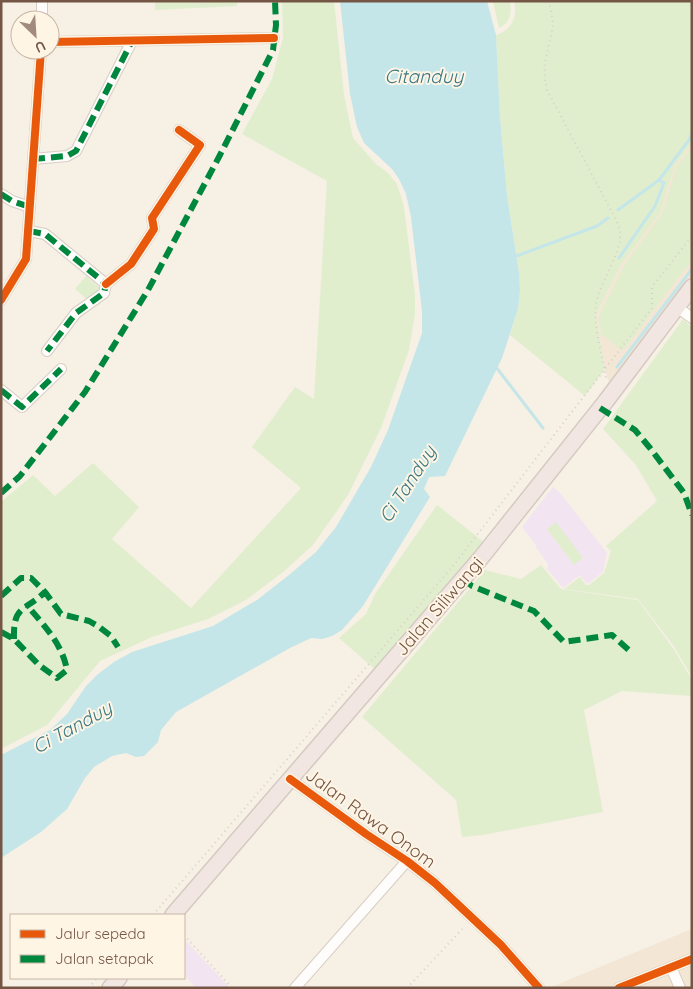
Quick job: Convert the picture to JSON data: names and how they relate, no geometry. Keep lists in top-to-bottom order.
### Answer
{
  "streets": {
    "highway": ["Jalan Siliwangi"],
    "street": ["Jalan Rawa Onom"]
  },
  "crossings": [
    ["Jalan Siliwangi", "Jalan Rawa Onom"]
  ],
  "water": ["Citanduy", "Ci Tanduy"],
  "legend": ["Jalur sepeda", "Jalan setapak"],
  "north": "bottom right"
}
